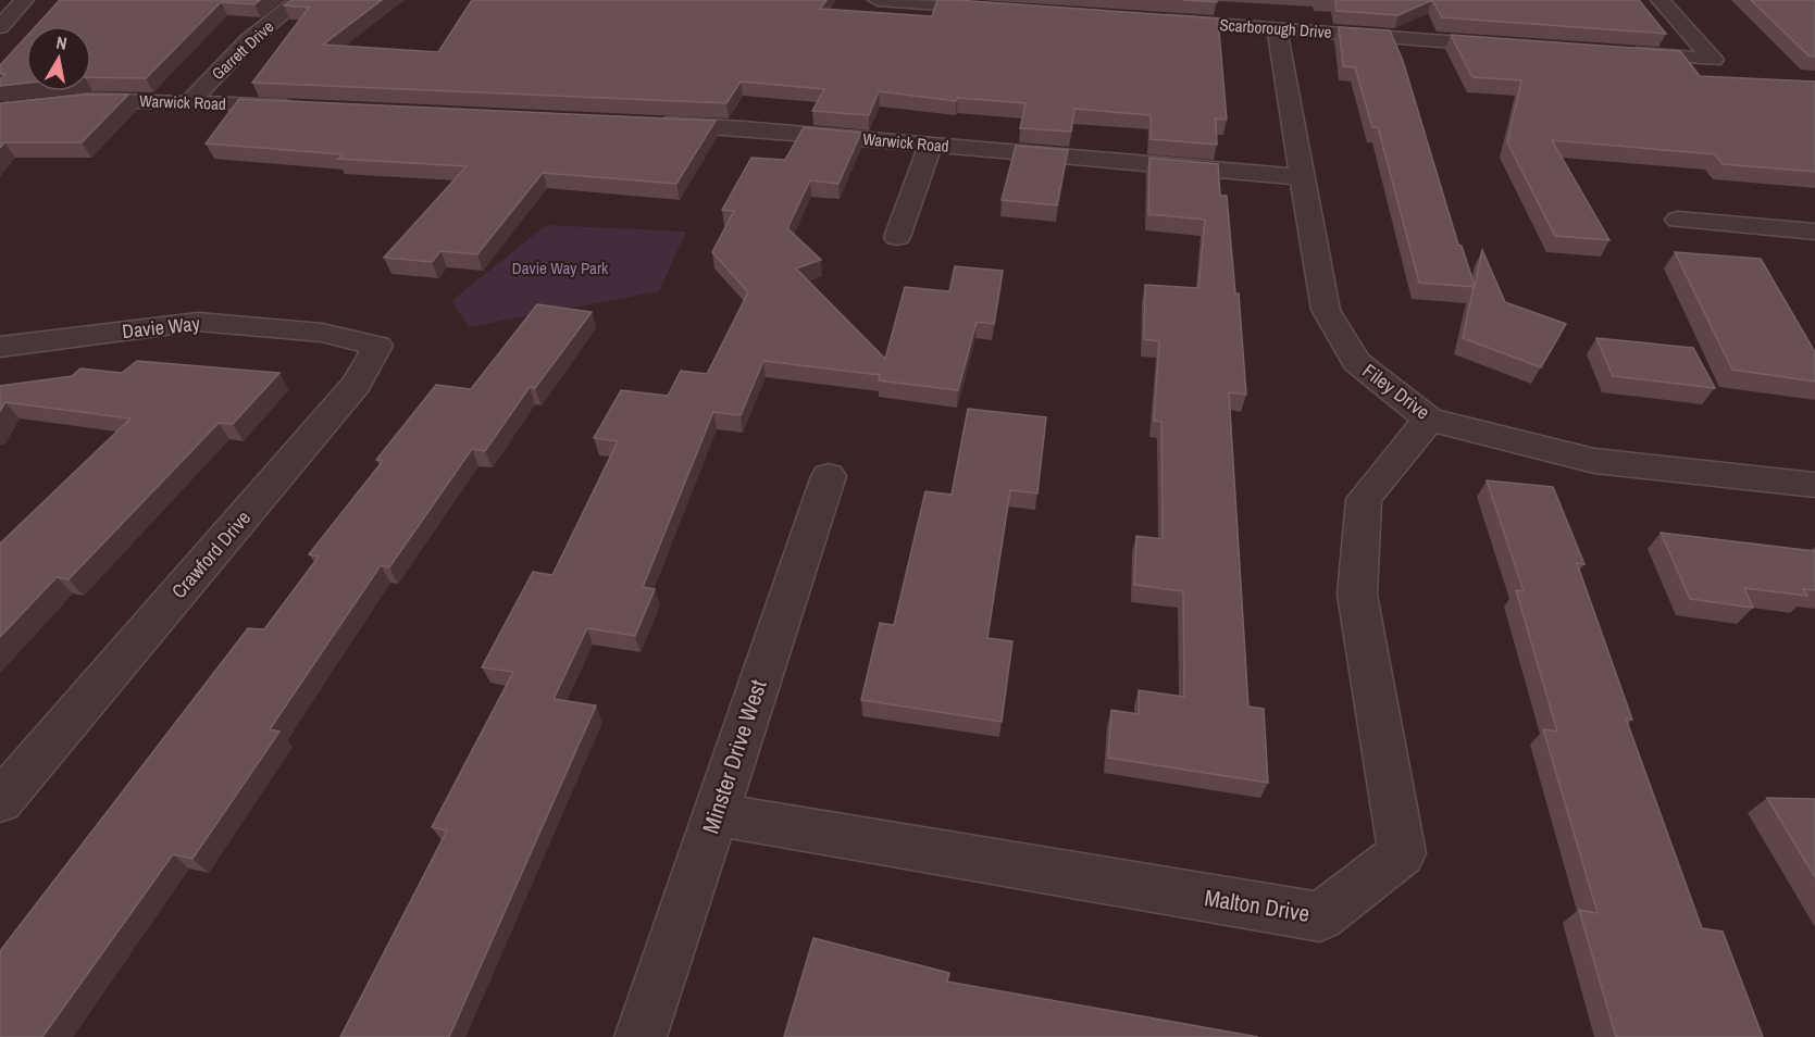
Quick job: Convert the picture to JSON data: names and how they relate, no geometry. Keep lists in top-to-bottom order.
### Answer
{
  "streets": {
    "street": [
      "Scarborough Drive",
      "Garrett Drive",
      "Warwick Road",
      "Davie Way",
      "Filey Drive",
      "Crawford Drive",
      "Minster Drive West",
      "Malton Drive"
    ]
  },
  "crossings": [
    ["Scarborough Drive", "Filey Drive"],
    ["Garrett Drive", "Warwick Road"],
    ["Warwick Road", "Filey Drive"],
    ["Davie Way", "Crawford Drive"],
    ["Filey Drive", "Malton Drive"],
    ["Minster Drive West", "Malton Drive"]
  ],
  "parks": ["Davie Way Park"],
  "north": "top"
}
